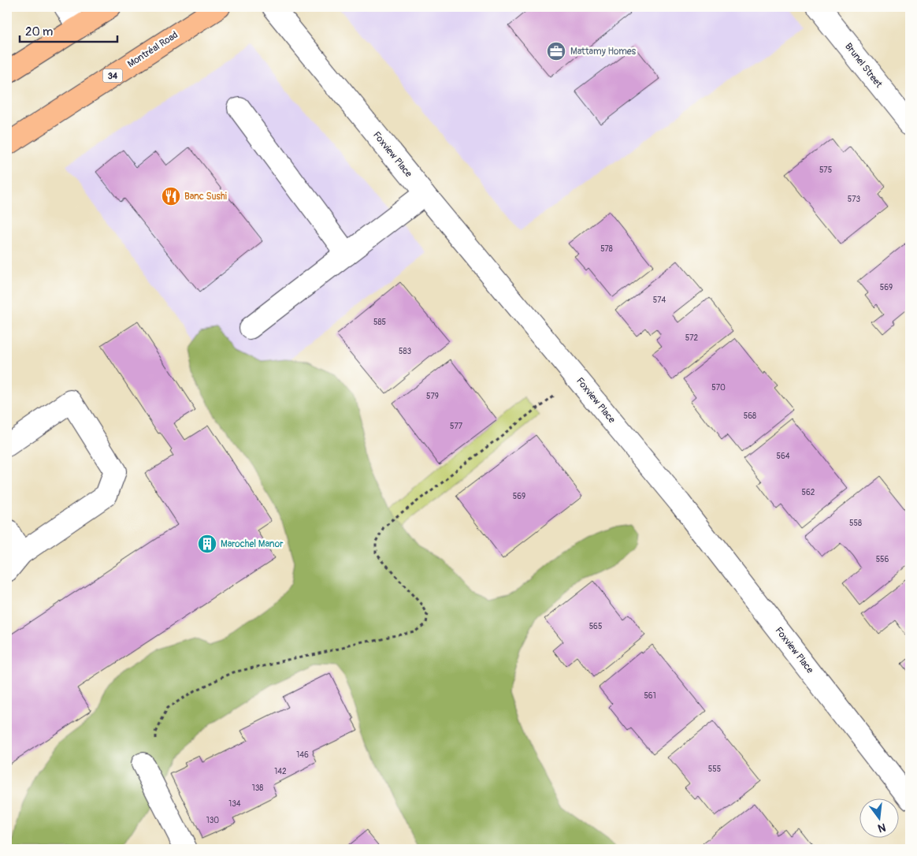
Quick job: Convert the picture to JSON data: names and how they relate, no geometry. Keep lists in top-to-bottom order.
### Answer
{
  "streets": {
    "main road": ["Montréal Road", "34"],
    "street": ["Brunel Street", "Foxview Place"]
  },
  "places": {
    "office": ["Mattamy Homes"],
    "restaurant": ["Banc Sushi"],
    "building": ["Marochel Manor"]
  },
  "house_numbers": [
    "575",
    "573",
    "578",
    "569",
    "574",
    "585",
    "572",
    "583",
    "570",
    "579",
    "568",
    "577",
    "564",
    "562",
    "569",
    "558",
    "556",
    "565",
    "561",
    "146",
    "555",
    "142",
    "138",
    "134",
    "130"
  ],
  "scale_bar": "20 m",
  "north": "bottom"
}
